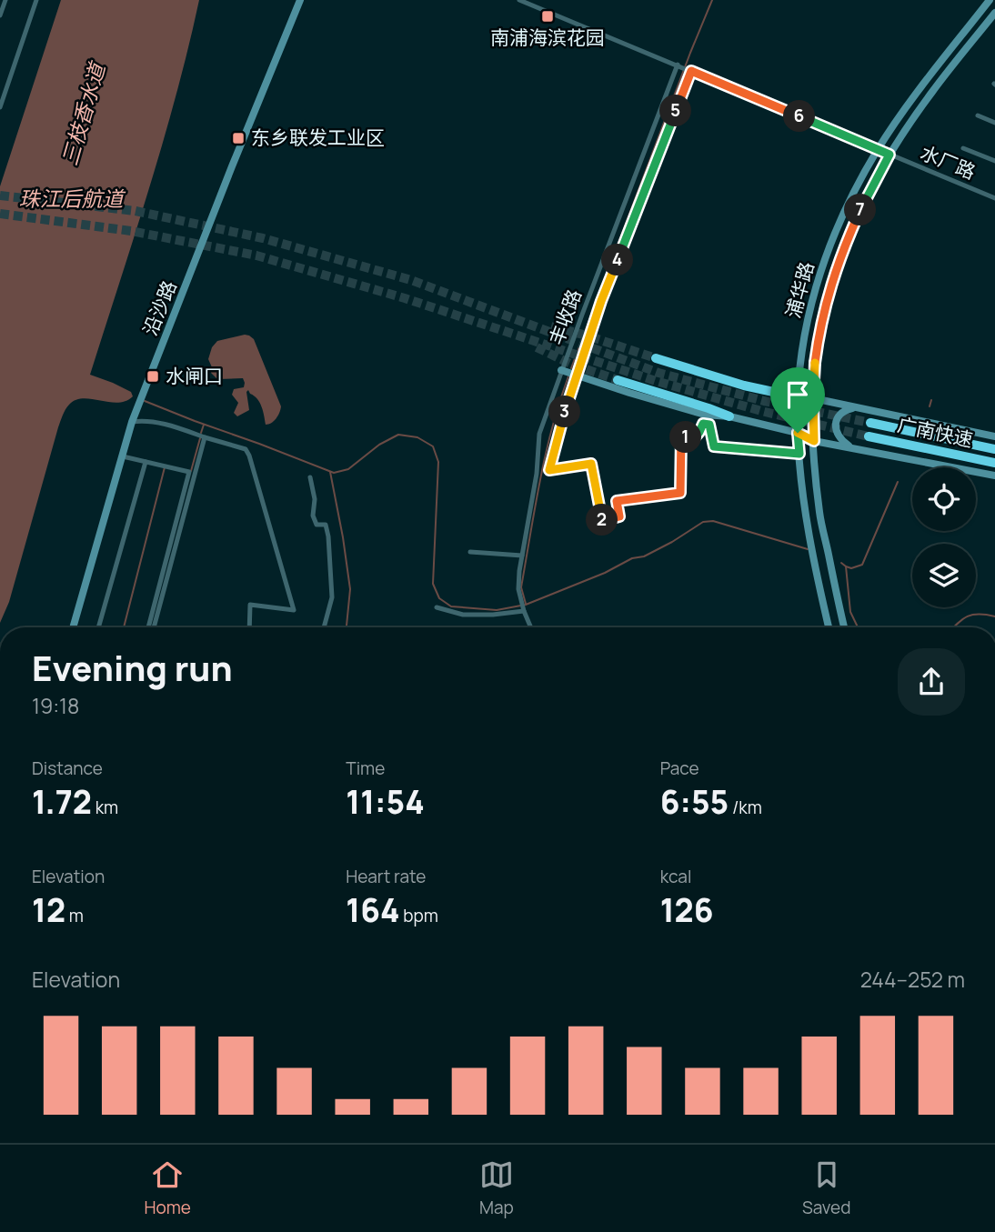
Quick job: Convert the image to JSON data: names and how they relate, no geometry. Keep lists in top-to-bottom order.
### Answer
{
  "streets": {
    "highway": ["广南快速"],
    "main road": ["浦华路", "沿沙路"],
    "street": ["水厂路", "丰收路"]
  },
  "crossings": [
    ["水厂路", "浦华路"]
  ],
  "water": ["三枝香水道", "珠江后航道"],
  "places": {
    "transit": ["南浦海滨花园", "东乡联发工业区", "水闸口"]
  },
  "page": {
    "pins": [
      "5",
      "6",
      "7",
      "4",
      "3",
      "1",
      "2"
    ],
    "heading": ["Evening run", "19:18"],
    "stats": [
      ["Distance", "1.72 km"],
      ["Time", "11:54"],
      ["Pace", "6:55 /km"],
      ["Elevation", "12 m"],
      ["Heart rate", "164 bpm"],
      ["kcal", "126"]
    ],
    "chart": ["Elevation", "244–252 m"],
    "tabs": ["Home", "Map", "Saved"]
  }
}
